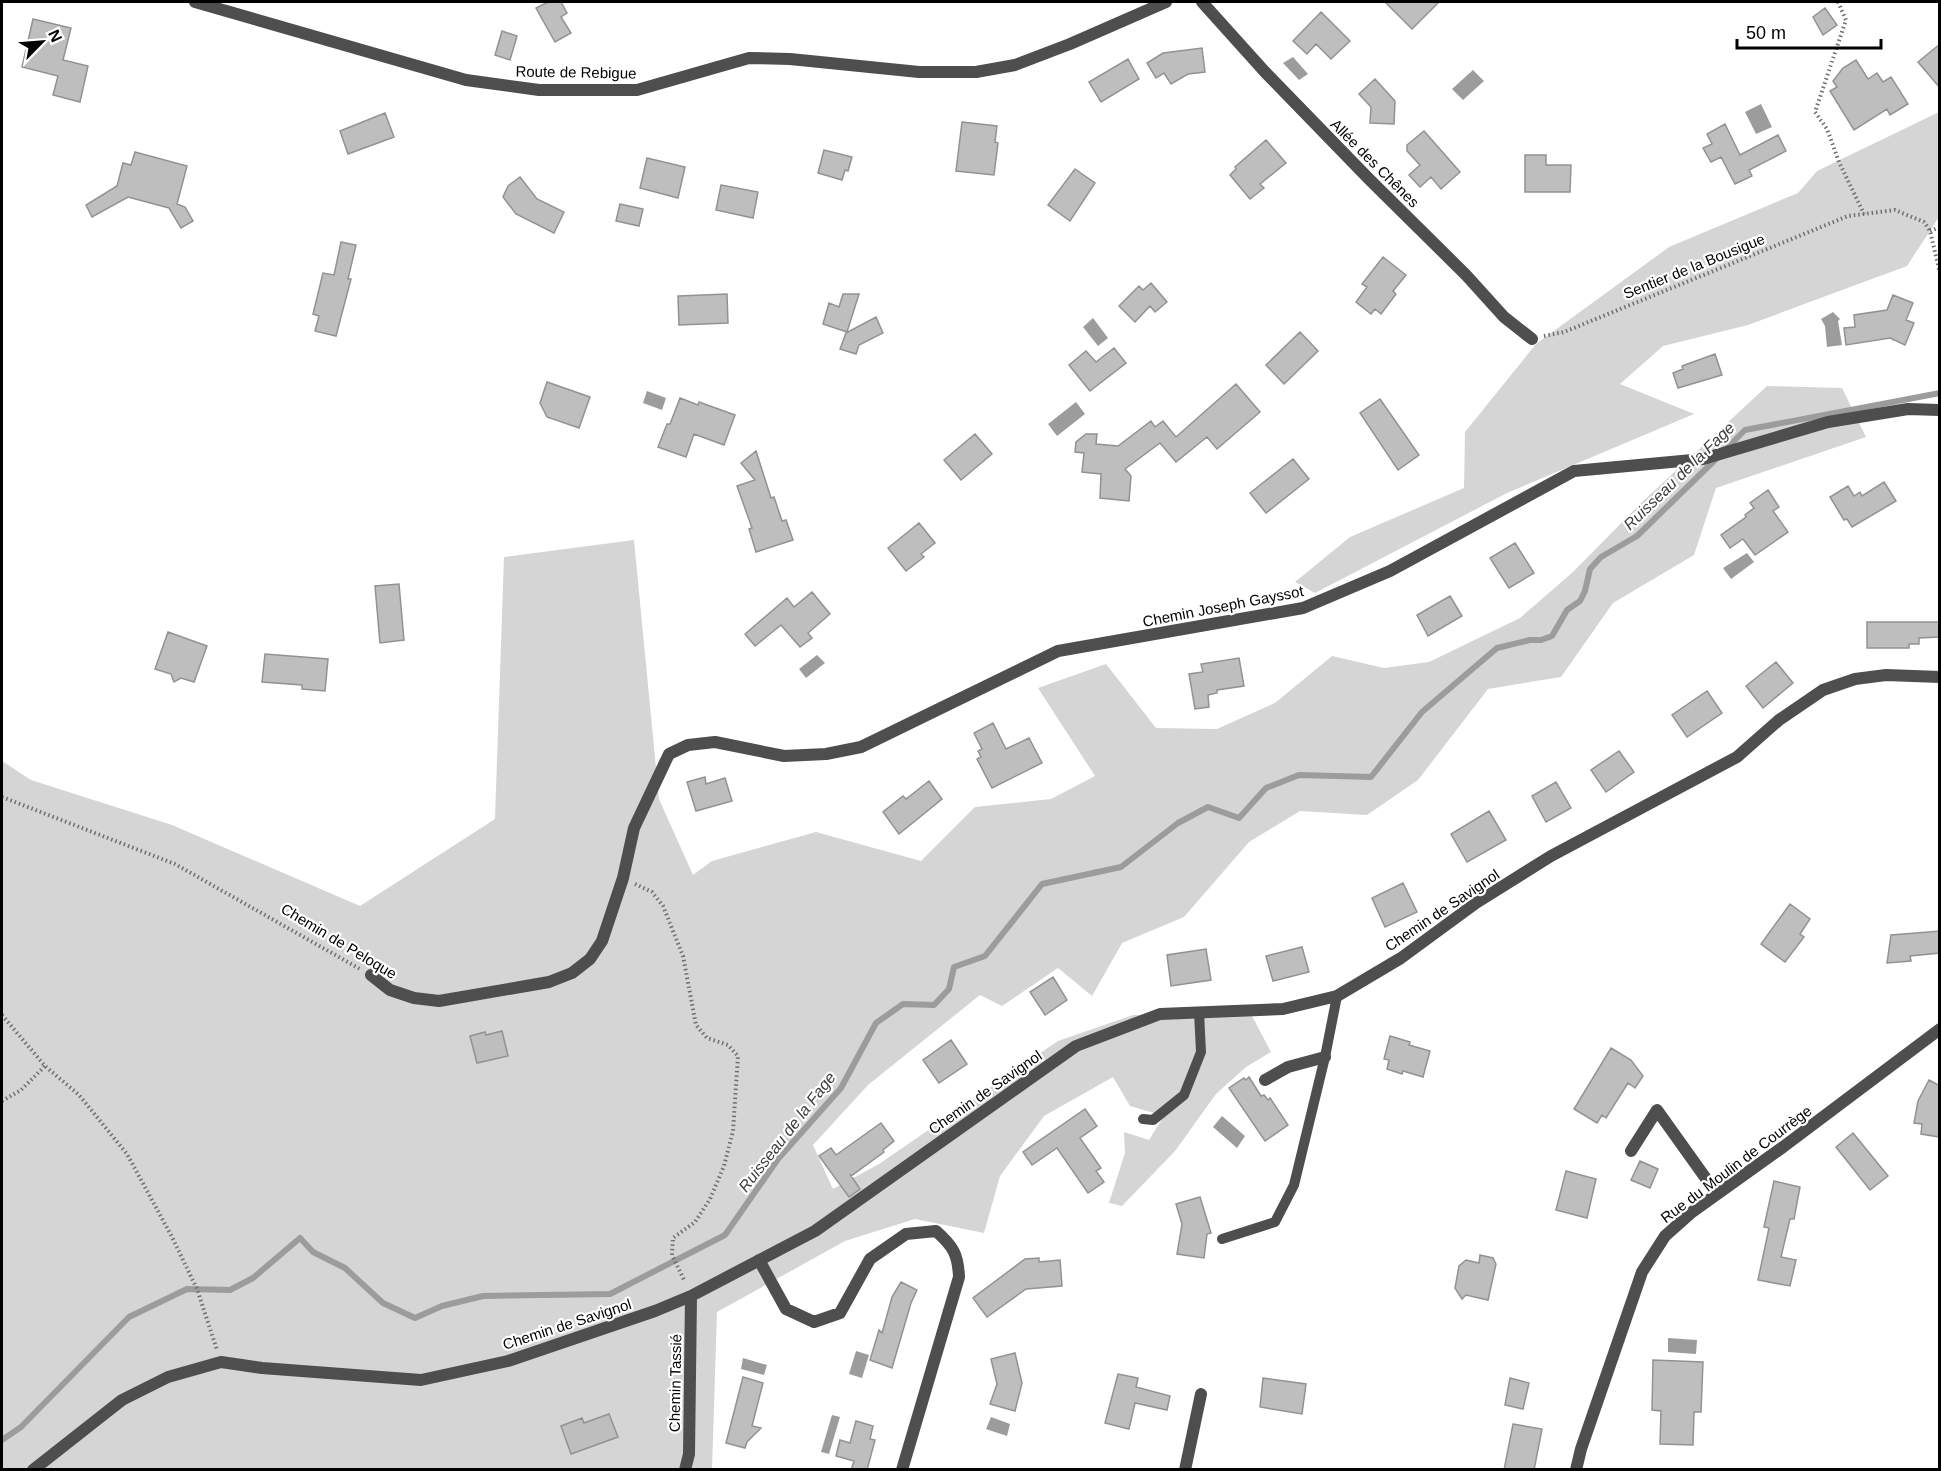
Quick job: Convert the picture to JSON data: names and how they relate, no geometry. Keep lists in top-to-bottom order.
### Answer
{
  "streets": {
    "street": [
      "Route de Rebigue",
      "Allée des Chênes",
      "Chemin Joseph Gayssot",
      "Chemin de Savignol",
      "Chemin de Peloque",
      "Rue du Moulin de Courrège",
      "Chemin Tassié"
    ],
    "path": ["Sentier de la Bousigue"]
  },
  "crossings": [
    ["Allée des Chênes", "Sentier de la Bousigue"],
    ["Chemin Joseph Gayssot", "Chemin de Peloque"],
    ["Chemin de Savignol", "Chemin Tassié"]
  ],
  "water": ["Ruisseau de la Fage"],
  "scale_bar": "50 m",
  "north": "top right"
}
